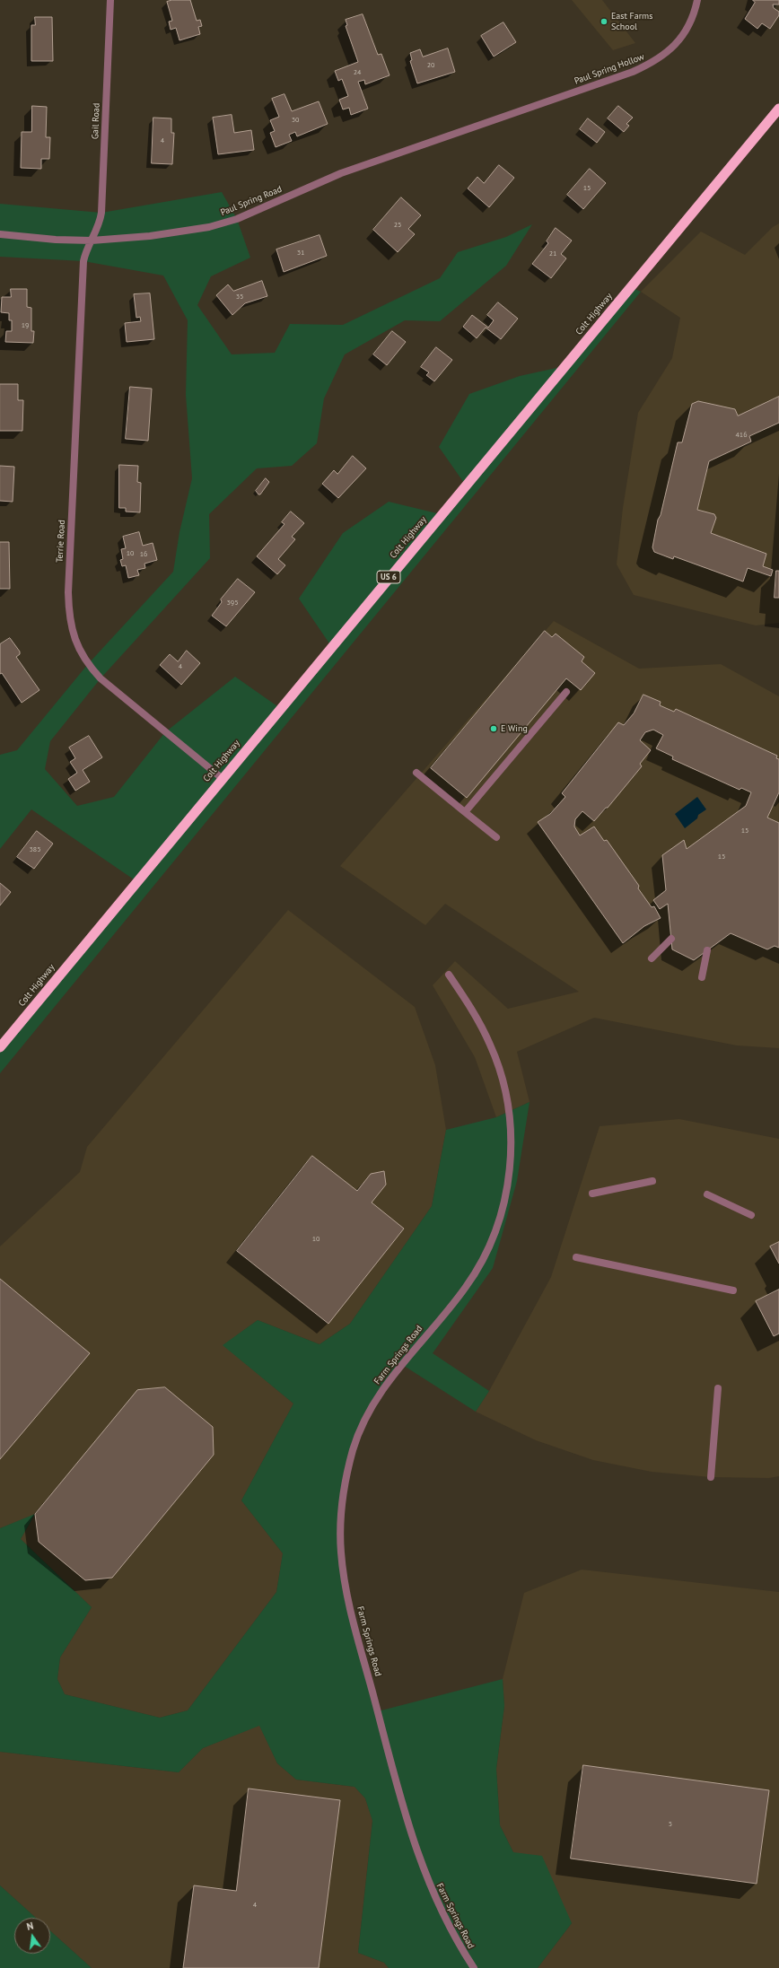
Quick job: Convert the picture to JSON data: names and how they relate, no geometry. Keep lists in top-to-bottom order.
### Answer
{
  "streets": {
    "highway": ["Colt Highway", "US 6"],
    "street": [
      "Paul Spring Hollow",
      "Gail Road",
      "Paul Spring Road",
      "Terrie Road",
      "Farm Springs Road"
    ]
  },
  "crossings": [
    ["Paul Spring Hollow", "Paul Spring Road"],
    ["Gail Road", "Paul Spring Road"],
    ["Gail Road", "Terrie Road"],
    ["Paul Spring Road", "Terrie Road"],
    ["Colt Highway", "Terrie Road"]
  ],
  "places": ["East Farms School", "E Wing"],
  "house_numbers": [
    "20",
    "24",
    "30",
    "4",
    "15",
    "25",
    "31",
    "21",
    "35",
    "19",
    "416",
    "10",
    "16",
    "395",
    "4",
    "15",
    "385",
    "15",
    "10",
    "5",
    "4"
  ],
  "north": "top"
}
